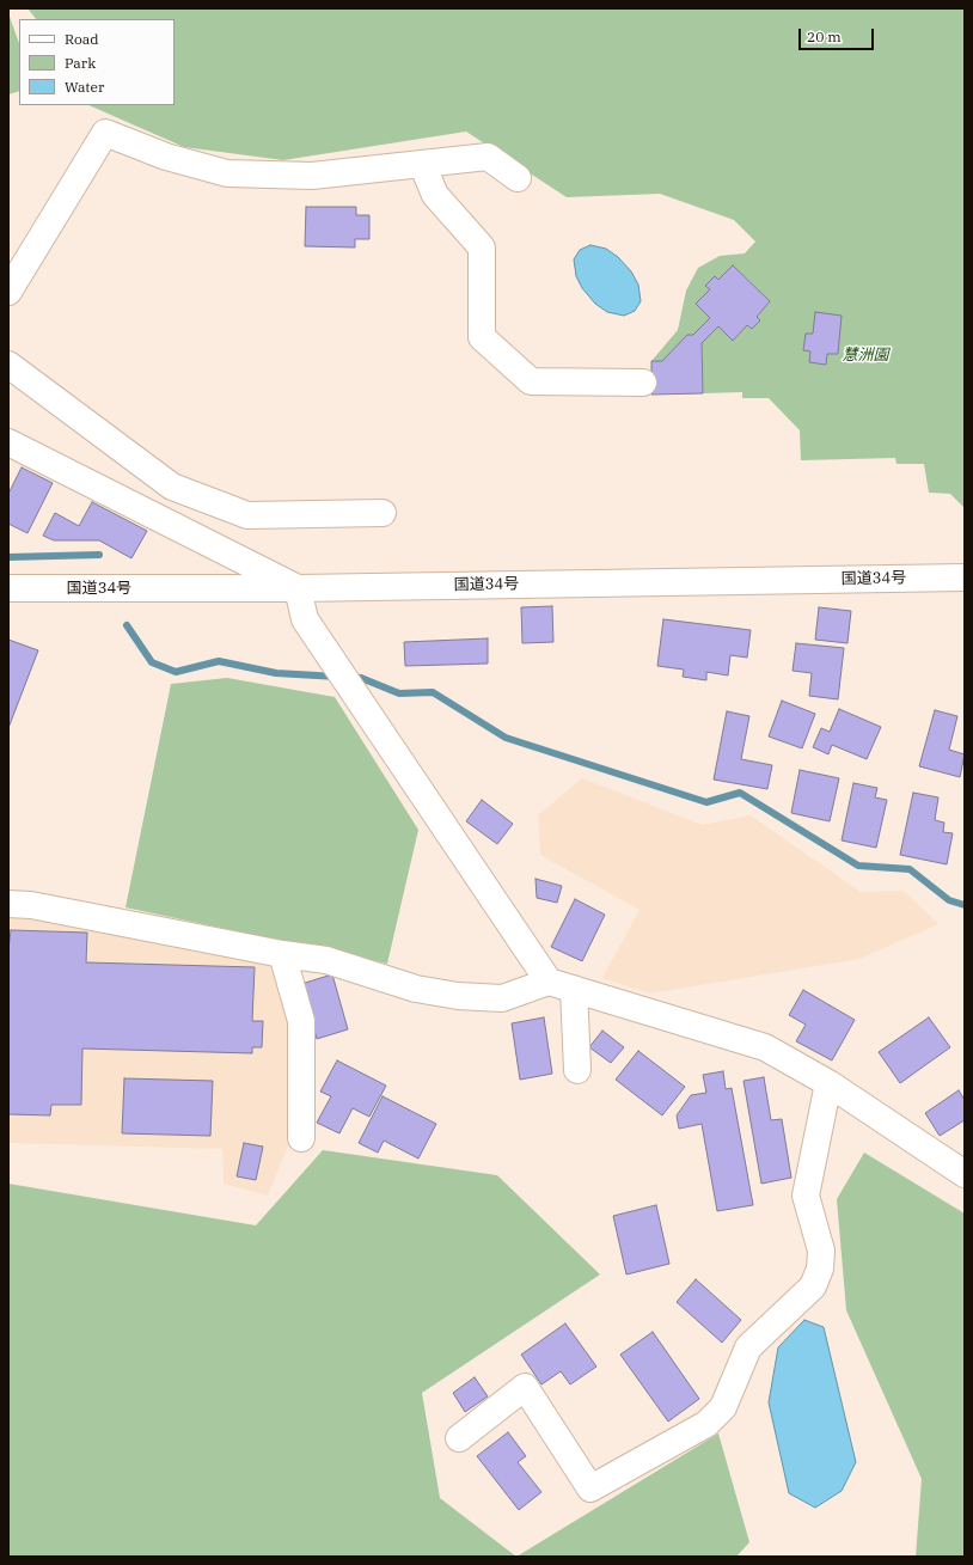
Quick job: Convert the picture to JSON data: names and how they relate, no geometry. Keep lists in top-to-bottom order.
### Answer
{
  "streets": {
    "main road": ["国道34号"]
  },
  "parks": ["慧洲園"],
  "legend": ["Road", "Park", "Water"],
  "scale_bar": "20 m"
}
